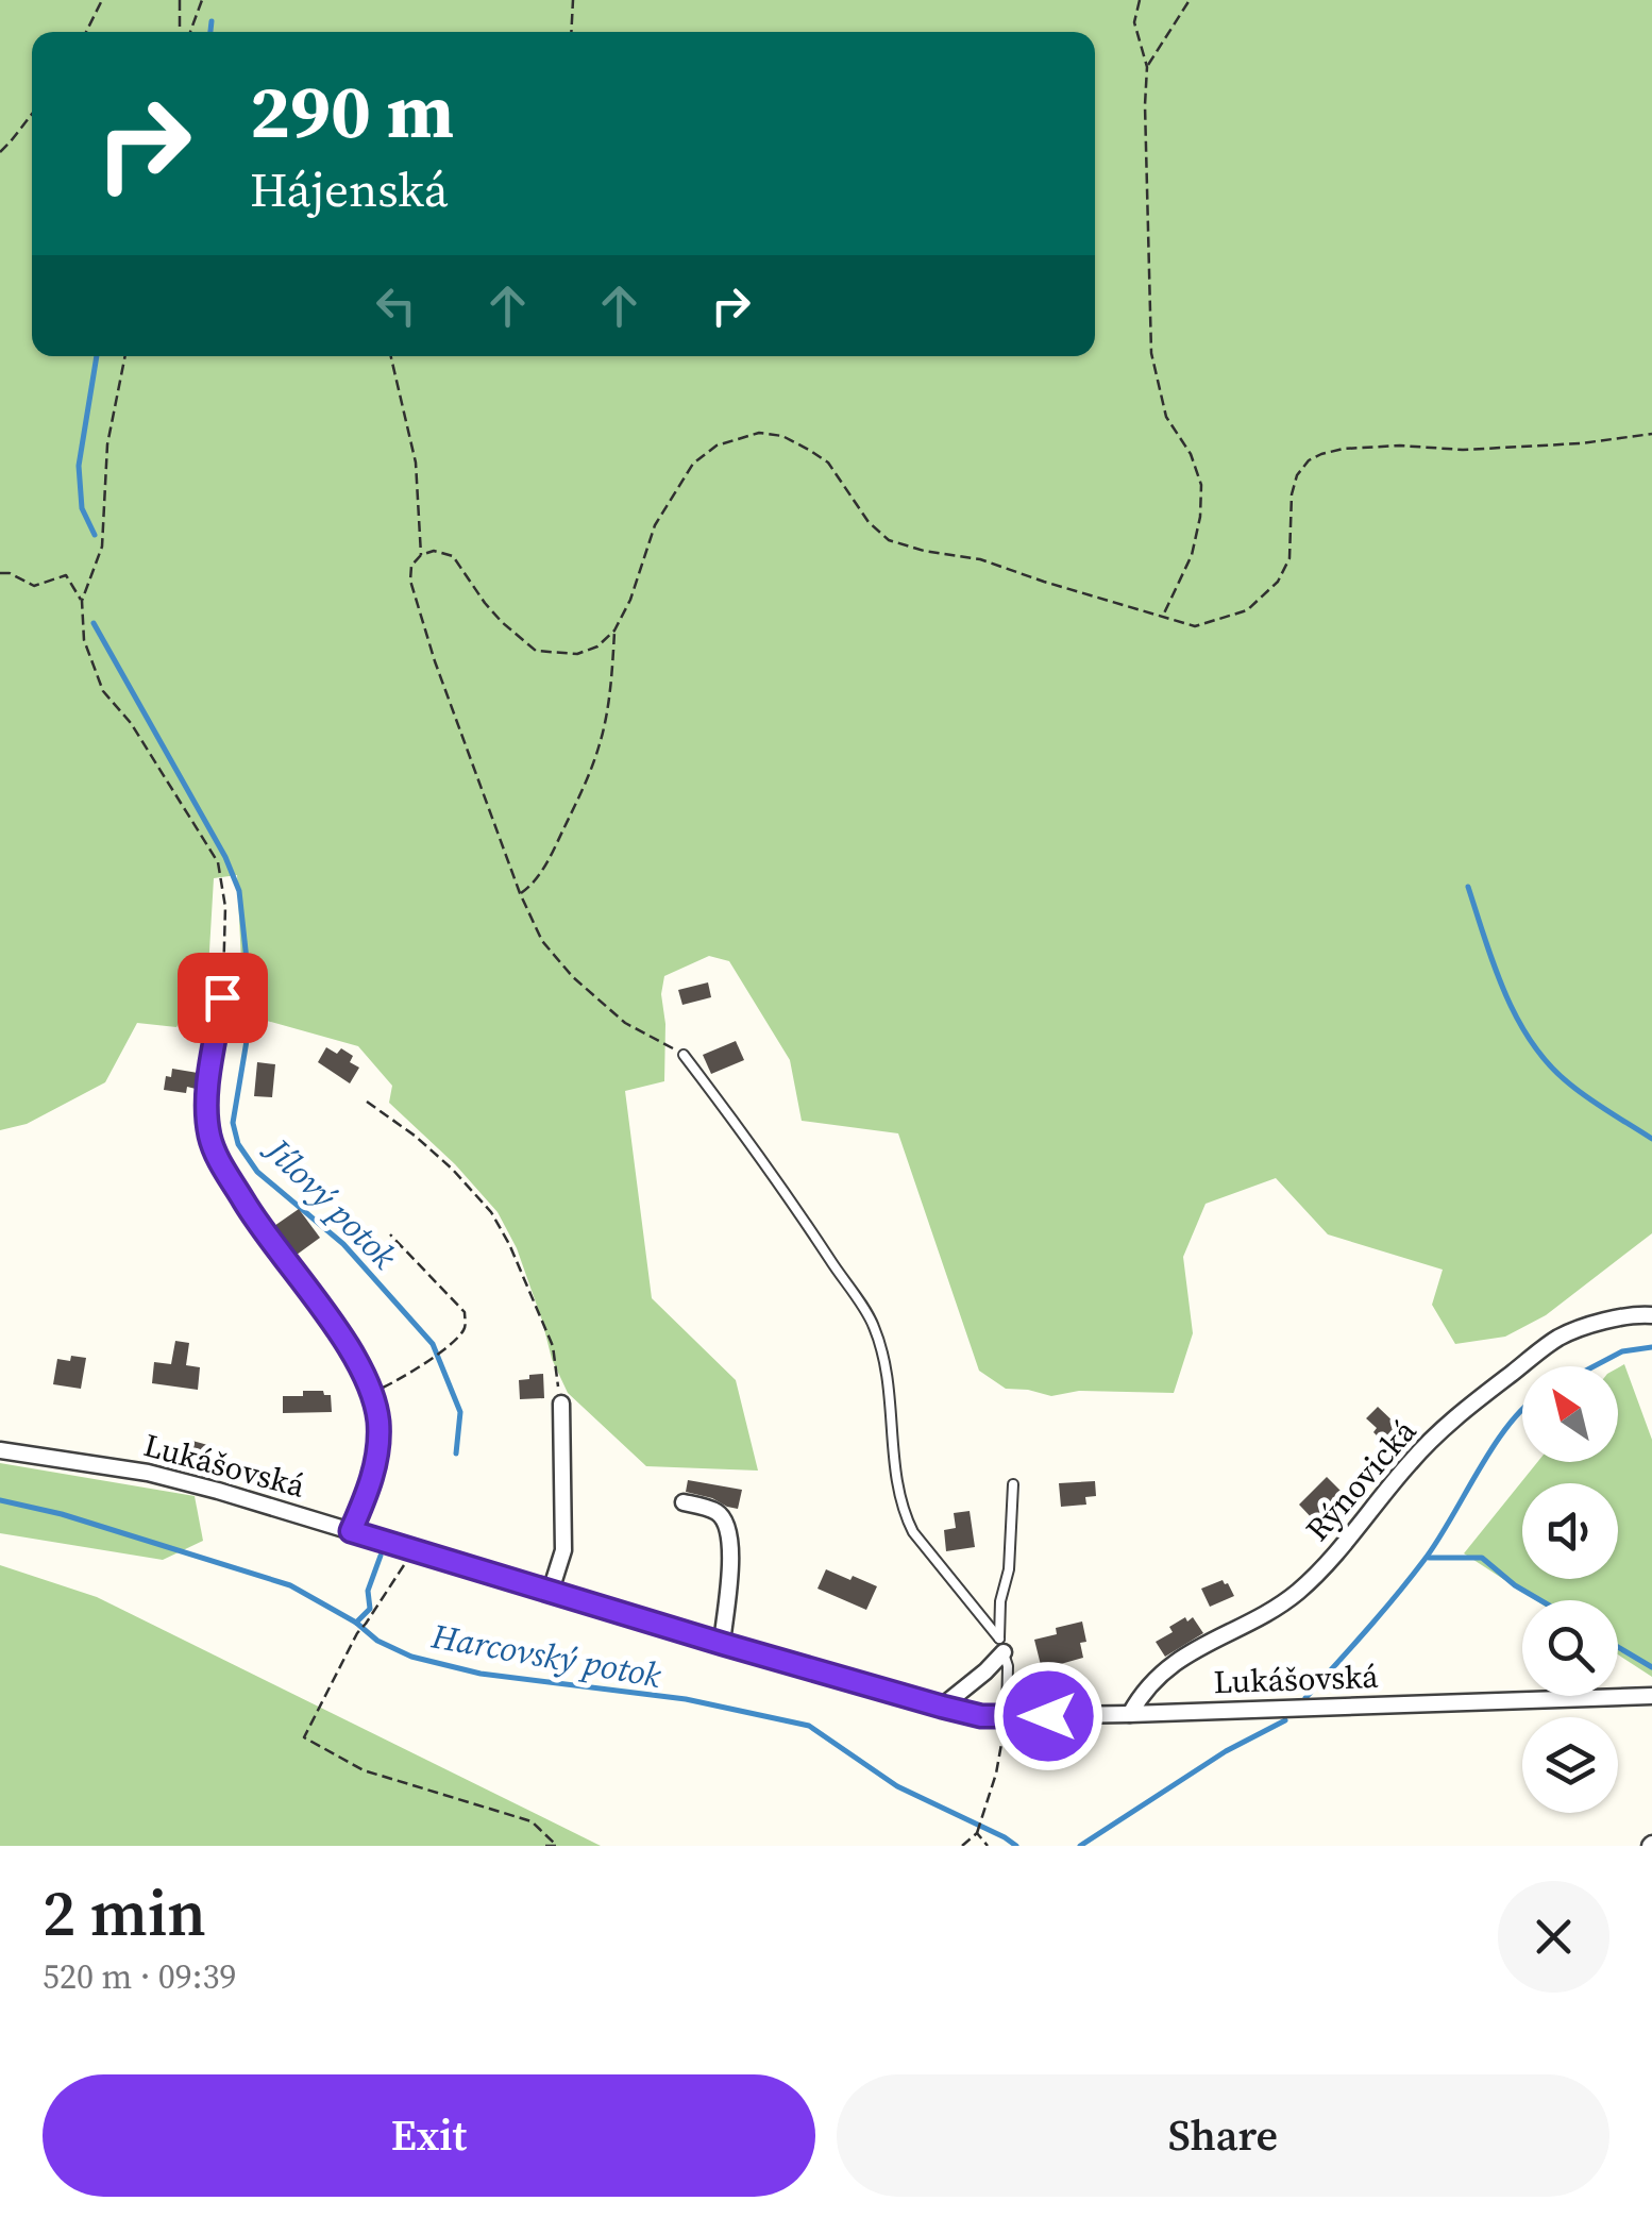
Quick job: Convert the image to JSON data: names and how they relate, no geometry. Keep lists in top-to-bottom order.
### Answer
{
  "streets": {
    "street": ["Lukášovská", "Rýnovická"]
  },
  "crossings": [
    ["Lukášovská", "Rýnovická"]
  ],
  "water": ["Jílový potok", "Harcovský potok"],
  "north": "top left",
  "page": {
    "turn": ["290 m", "Hájenská"],
    "heading": ["2 min", "520 m · 09:39"],
    "buttons": ["Exit", "Share"]
  }
}
